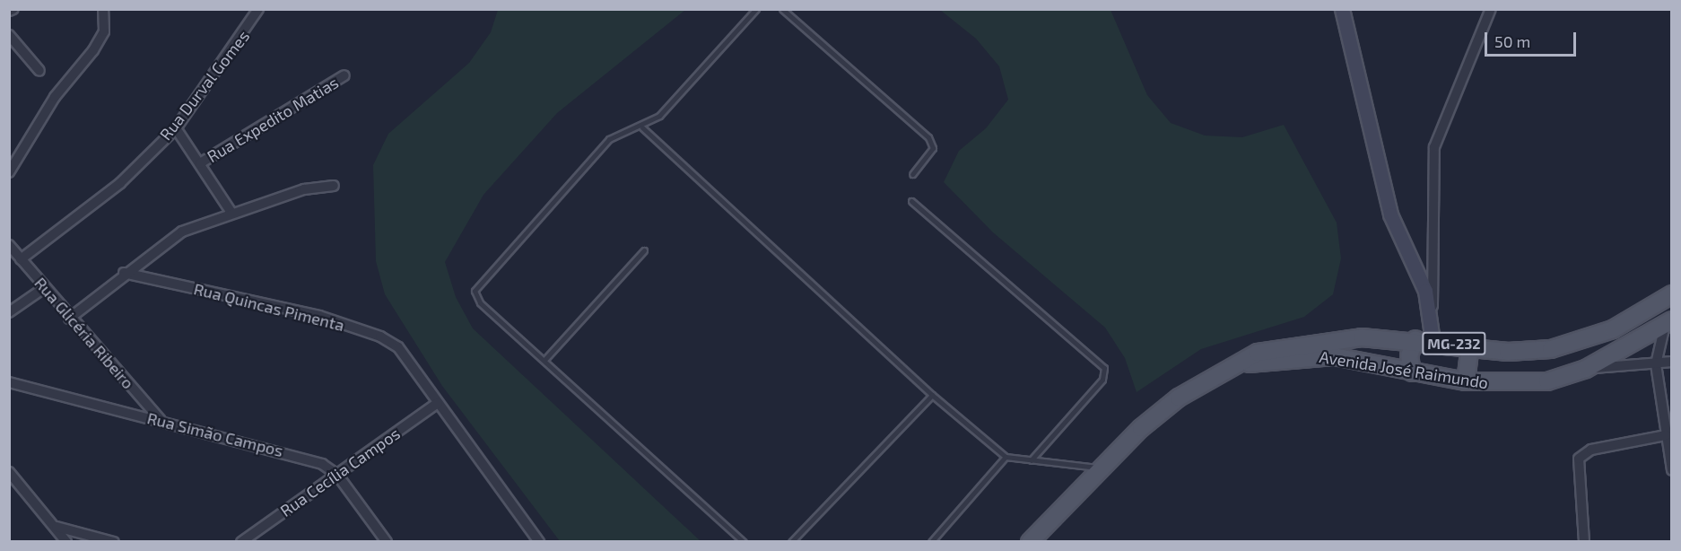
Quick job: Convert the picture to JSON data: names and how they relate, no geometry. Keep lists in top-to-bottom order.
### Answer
{
  "streets": {
    "main road": ["MG-232", "Avenida José Raimundo"],
    "street": [
      "Rua Durval Gomes",
      "Rua Expedito Matias",
      "Rua Quincas Pimenta",
      "Rua Glicéria Ribeiro",
      "Rua Simão Campos",
      "Rua Cecília Campos"
    ]
  },
  "crossings": [
    ["Rua Durval Gomes", "Rua Glicéria Ribeiro"],
    ["Rua Quincas Pimenta", "Rua Cecília Campos"],
    ["Rua Glicéria Ribeiro", "Rua Simão Campos"],
    ["MG-232", "Avenida José Raimundo"],
    ["Rua Simão Campos", "Rua Cecília Campos"]
  ],
  "scale_bar": "50 m"
}
